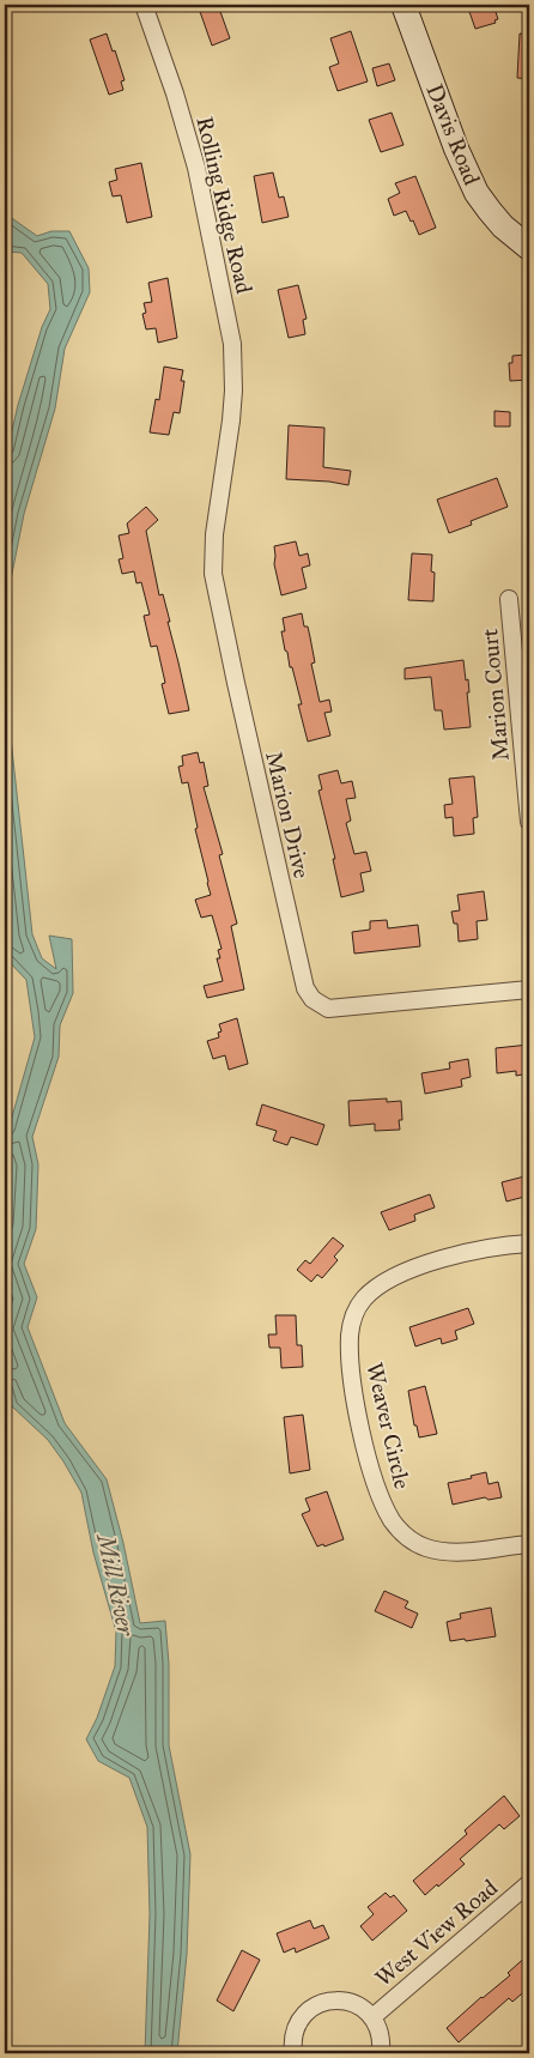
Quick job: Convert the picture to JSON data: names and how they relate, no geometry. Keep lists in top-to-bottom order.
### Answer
{
  "streets": {
    "main road": ["Davis Road"],
    "street": [
      "Rolling Ridge Road",
      "Marion Court",
      "Marion Drive",
      "Weaver Circle",
      "West View Road"
    ]
  },
  "crossings": [
    ["Rolling Ridge Road", "Marion Drive"]
  ],
  "water": ["Mill River"]
}
